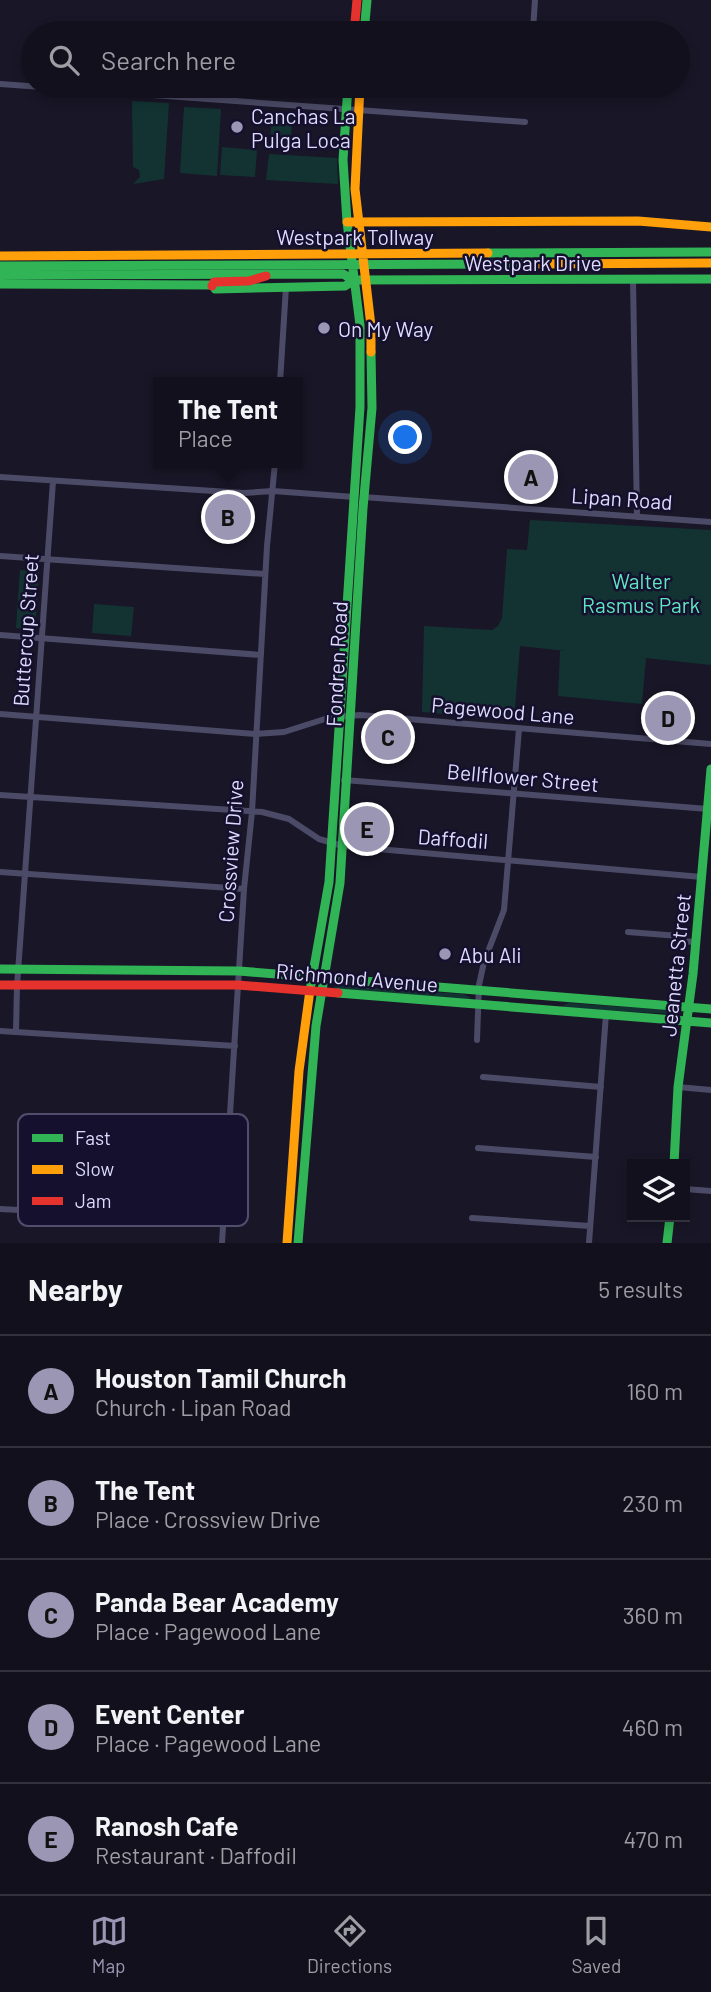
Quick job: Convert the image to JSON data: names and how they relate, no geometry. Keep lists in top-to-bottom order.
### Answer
{
  "streets": {
    "main road": [
      "Westpark Tollway",
      "Westpark Drive",
      "Fondren Road",
      "Jeanetta Street",
      "Richmond Avenue"
    ],
    "street": [
      "Lipan Road",
      "Buttercup Street",
      "Pagewood Lane",
      "Bellflower Street",
      "Daffodil",
      "Crossview Drive"
    ]
  },
  "crossings": [
    ["Westpark Drive", "Fondren Road"],
    ["Lipan Road", "Buttercup Street"],
    ["Lipan Road", "Fondren Road"],
    ["Lipan Road", "Crossview Drive"],
    ["Buttercup Street", "Pagewood Lane"],
    ["Buttercup Street", "Daffodil"],
    ["Buttercup Street", "Richmond Avenue"],
    ["Fondren Road", "Pagewood Lane"],
    ["Fondren Road", "Bellflower Street"],
    ["Fondren Road", "Daffodil"],
    ["Fondren Road", "Richmond Avenue"],
    ["Pagewood Lane", "Crossview Drive"],
    ["Bellflower Street", "Jeanetta Street"],
    ["Daffodil", "Crossview Drive"],
    ["Daffodil", "Jeanetta Street"],
    ["Crossview Drive", "Richmond Avenue"],
    ["Jeanetta Street", "Richmond Avenue"]
  ],
  "parks": ["Walter Rasmus Park"],
  "places": ["Canchas La Pulga Loca", "On My Way", "Abu Ali"],
  "legend": ["Fast", "Slow", "Jam"],
  "page": {
    "search": "Search here",
    "popup": ["The Tent", "Place"],
    "pins": [
      "A",
      "B",
      "D",
      "C",
      "E"
    ],
    "heading": ["Nearby", "5 results"],
    "list": [
      {
        "mark": "A",
        "name": "Houston Tamil Church",
        "note": "Church · Lipan Road",
        "value": "160 m"
      },
      {
        "mark": "B",
        "name": "The Tent",
        "note": "Place · Crossview Drive",
        "value": "230 m"
      },
      {
        "mark": "C",
        "name": "Panda Bear Academy",
        "note": "Place · Pagewood Lane",
        "value": "360 m"
      },
      {
        "mark": "D",
        "name": "Event Center",
        "note": "Place · Pagewood Lane",
        "value": "460 m"
      },
      {
        "mark": "E",
        "name": "Ranosh Cafe",
        "note": "Restaurant · Daffodil",
        "value": "470 m"
      }
    ],
    "nav": ["Map", "Directions", "Saved"]
  }
}
